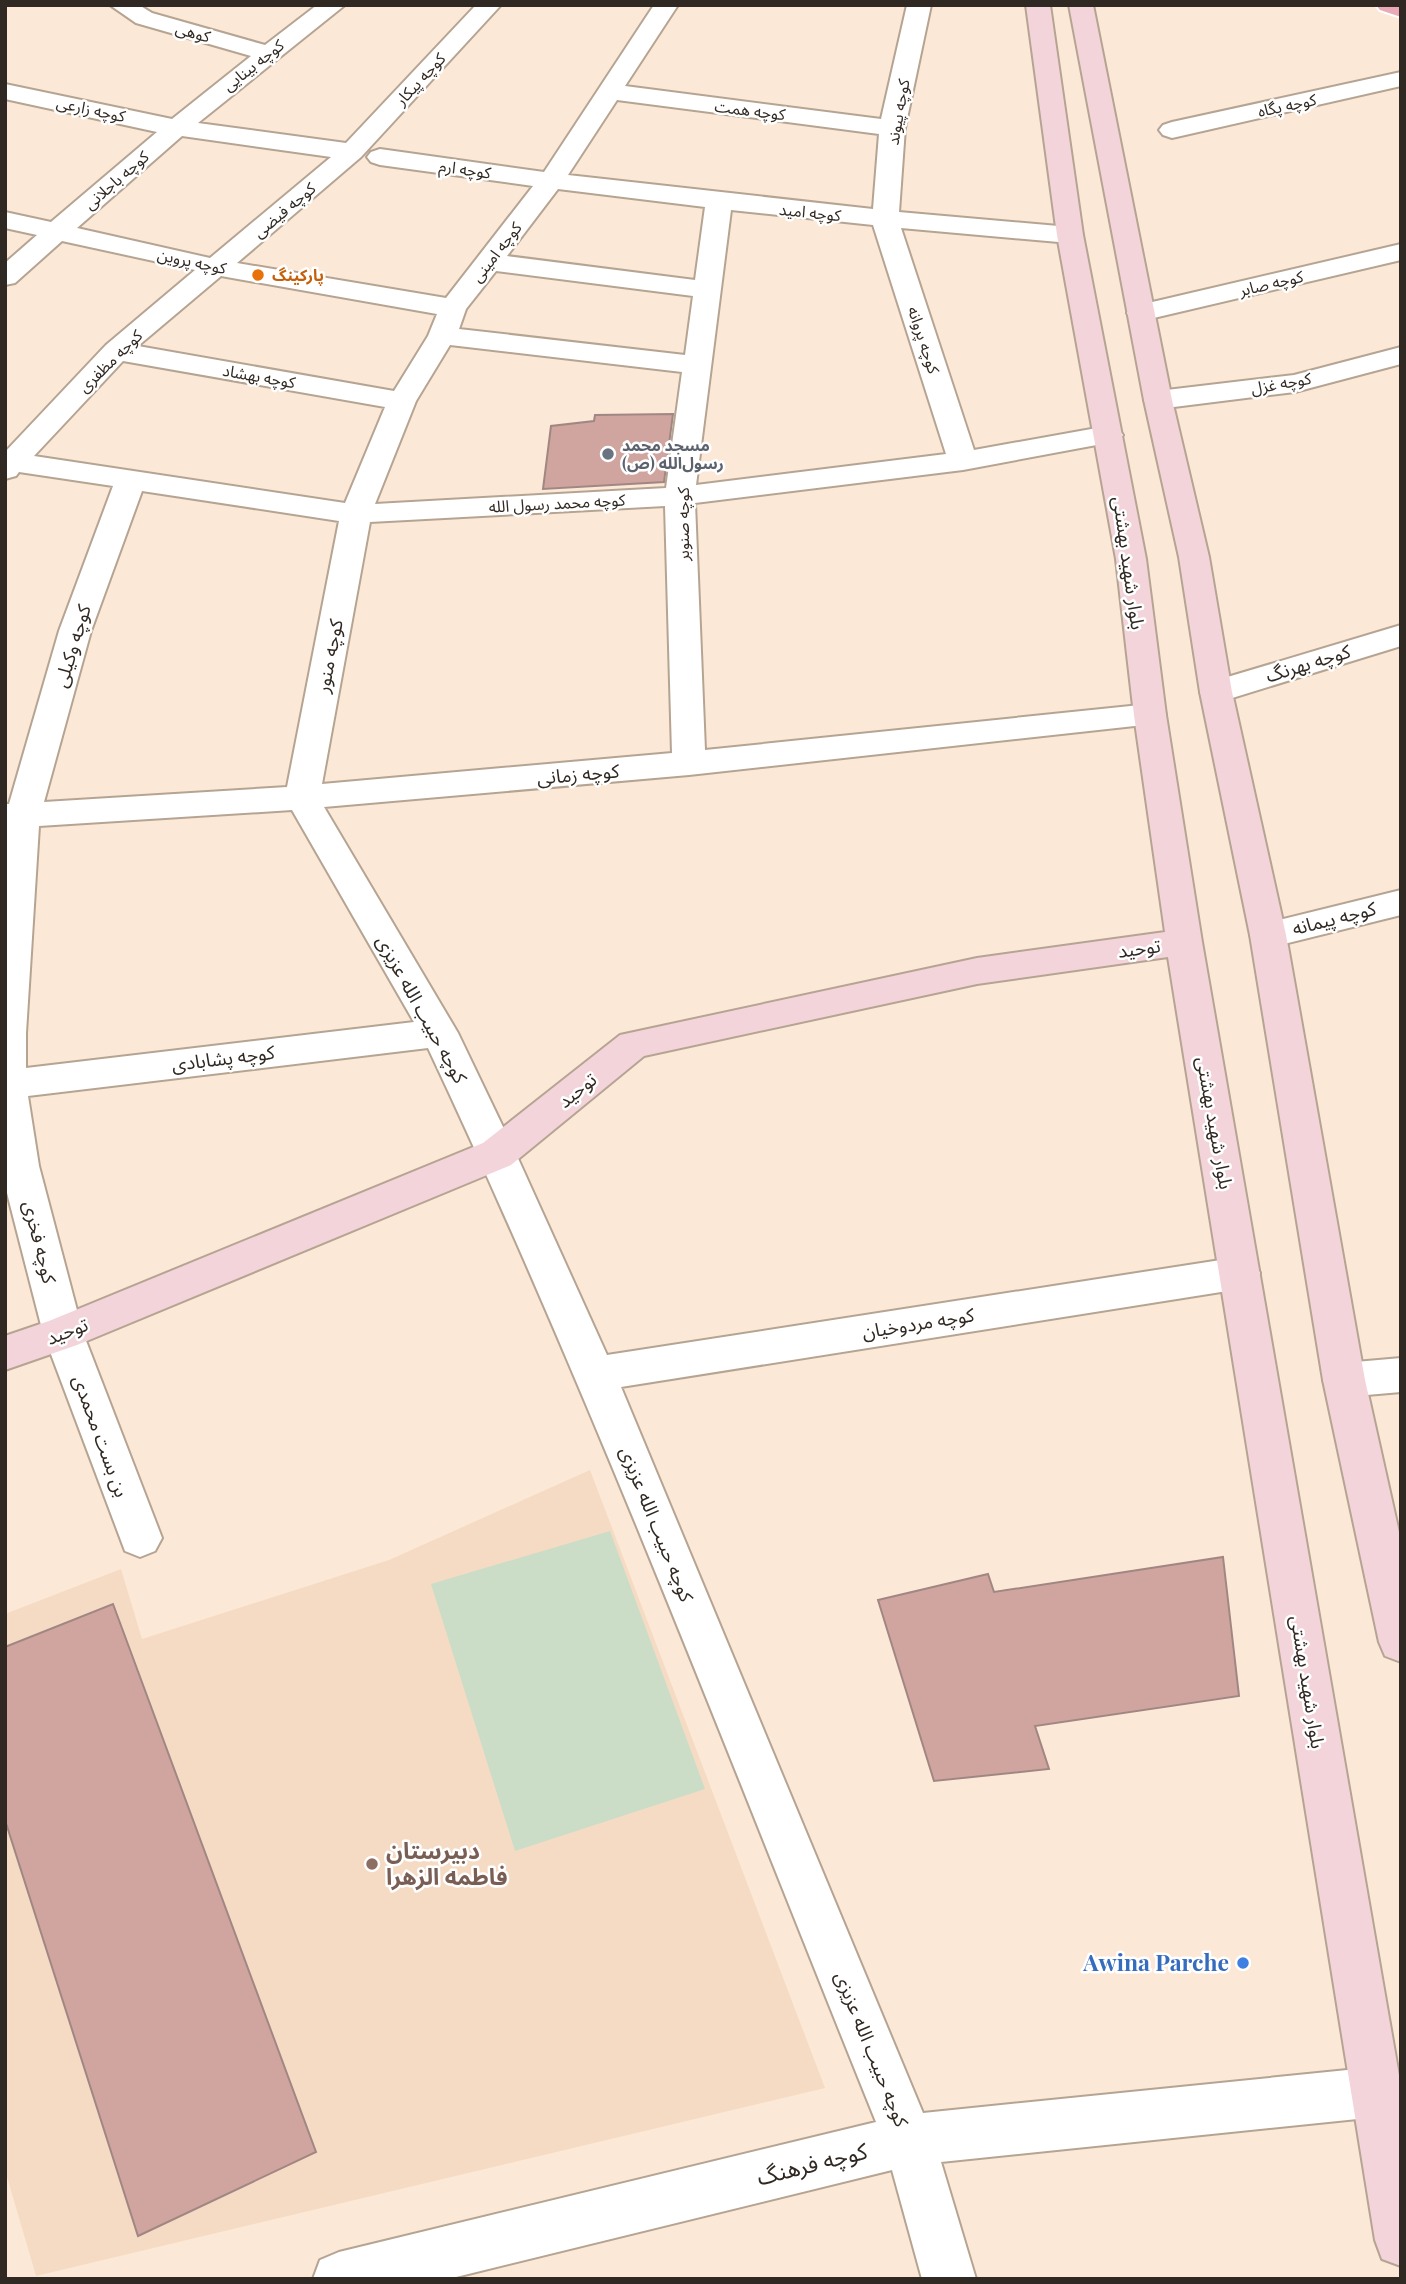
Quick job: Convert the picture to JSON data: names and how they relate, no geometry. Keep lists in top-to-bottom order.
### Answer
{
  "streets": {
    "main road": ["بلوار شهید بهشتی", "توحید"],
    "street": [
      "کوهی",
      "کوچه بینایی",
      "کوچه پیکار",
      "کوچه پگاه",
      "کوچه زارعی",
      "کوچه همت",
      "کوچه پیوند",
      "کوچه ارم",
      "کوچه باجلانی",
      "کوچه فیضی",
      "کوچه امید",
      "کوچه امینی",
      "کوچه پروین",
      "کوچه صابر",
      "کوچه پروانه",
      "کوچه مظفری",
      "کوچه بهشاد",
      "کوچه غزل",
      "کوچه محمد رسول الله",
      "کوچه صنوبر",
      "کوچه وکیلی",
      "کوچه منور",
      "کوچه بهرنگ",
      "کوچه زمانی",
      "کوچه پیمانه",
      "کوچه حبیب الله عزیزی",
      "کوچه پشابادی",
      "کوچه فخری",
      "کوچه مردوخیان",
      "بن بست محمدی",
      "کوچه فرهنگ"
    ]
  },
  "crossings": [
    ["کوهی", "کوچه بینایی"],
    ["کوچه بینایی", "کوچه زارعی"],
    ["کوچه بینایی", "کوچه باجلانی"],
    ["کوچه پیکار", "کوچه زارعی"],
    ["کوچه پیکار", "کوچه فیضی"],
    ["کوچه زارعی", "کوچه باجلانی"],
    ["کوچه زارعی", "کوچه فیضی"],
    ["کوچه همت", "کوچه پیوند"],
    ["کوچه همت", "کوچه امینی"],
    ["کوچه پیوند", "کوچه امید"],
    ["کوچه پیوند", "کوچه پروانه"],
    ["کوچه ارم", "کوچه امید"],
    ["کوچه ارم", "کوچه امینی"],
    ["کوچه باجلانی", "کوچه پروین"],
    ["کوچه فیضی", "کوچه پروین"],
    ["کوچه فیضی", "کوچه مظفری"],
    ["کوچه امید", "کوچه امینی"],
    ["کوچه امید", "کوچه پروانه"],
    ["کوچه امید", "کوچه صنوبر"],
    ["کوچه امید", "بلوار شهید بهشتی"],
    ["کوچه امینی", "کوچه پروین"],
    ["کوچه امینی", "کوچه بهشاد"],
    ["کوچه امینی", "کوچه محمد رسول الله"],
    ["کوچه امینی", "کوچه منور"],
    ["کوچه پروین", "کوچه مظفری"],
    ["کوچه پروانه", "کوچه محمد رسول الله"],
    ["کوچه مظفری", "کوچه بهشاد"],
    ["کوچه مظفری", "کوچه محمد رسول الله"],
    ["کوچه محمد رسول الله", "کوچه صنوبر"],
    ["کوچه محمد رسول الله", "بلوار شهید بهشتی"],
    ["کوچه محمد رسول الله", "کوچه وکیلی"],
    ["کوچه محمد رسول الله", "کوچه منور"],
    ["کوچه صنوبر", "کوچه زمانی"],
    ["بلوار شهید بهشتی", "کوچه زمانی"],
    ["بلوار شهید بهشتی", "توحید"],
    ["بلوار شهید بهشتی", "کوچه مردوخیان"],
    ["بلوار شهید بهشتی", "کوچه فرهنگ"],
    ["کوچه وکیلی", "کوچه زمانی"],
    ["کوچه وکیلی", "کوچه فخری"],
    ["کوچه منور", "کوچه زمانی"],
    ["کوچه منور", "کوچه حبیب الله عزیزی"],
    ["کوچه زمانی", "کوچه حبیب الله عزیزی"],
    ["کوچه زمانی", "کوچه فخری"],
    ["توحید", "کوچه حبیب الله عزیزی"],
    ["توحید", "کوچه فخری"],
    ["توحید", "بن بست محمدی"],
    ["کوچه حبیب الله عزیزی", "کوچه پشابادی"],
    ["کوچه حبیب الله عزیزی", "کوچه مردوخیان"],
    ["کوچه حبیب الله عزیزی", "کوچه فرهنگ"],
    ["کوچه پشابادی", "کوچه فخری"],
    ["کوچه فخری", "بن بست محمدی"]
  ],
  "places": [
    "پارکینگ",
    "مسجد محمد رسول‌الله (ص)",
    "دبیرستان فاطمه الزهرا",
    "Awina Parche"
  ]
}
